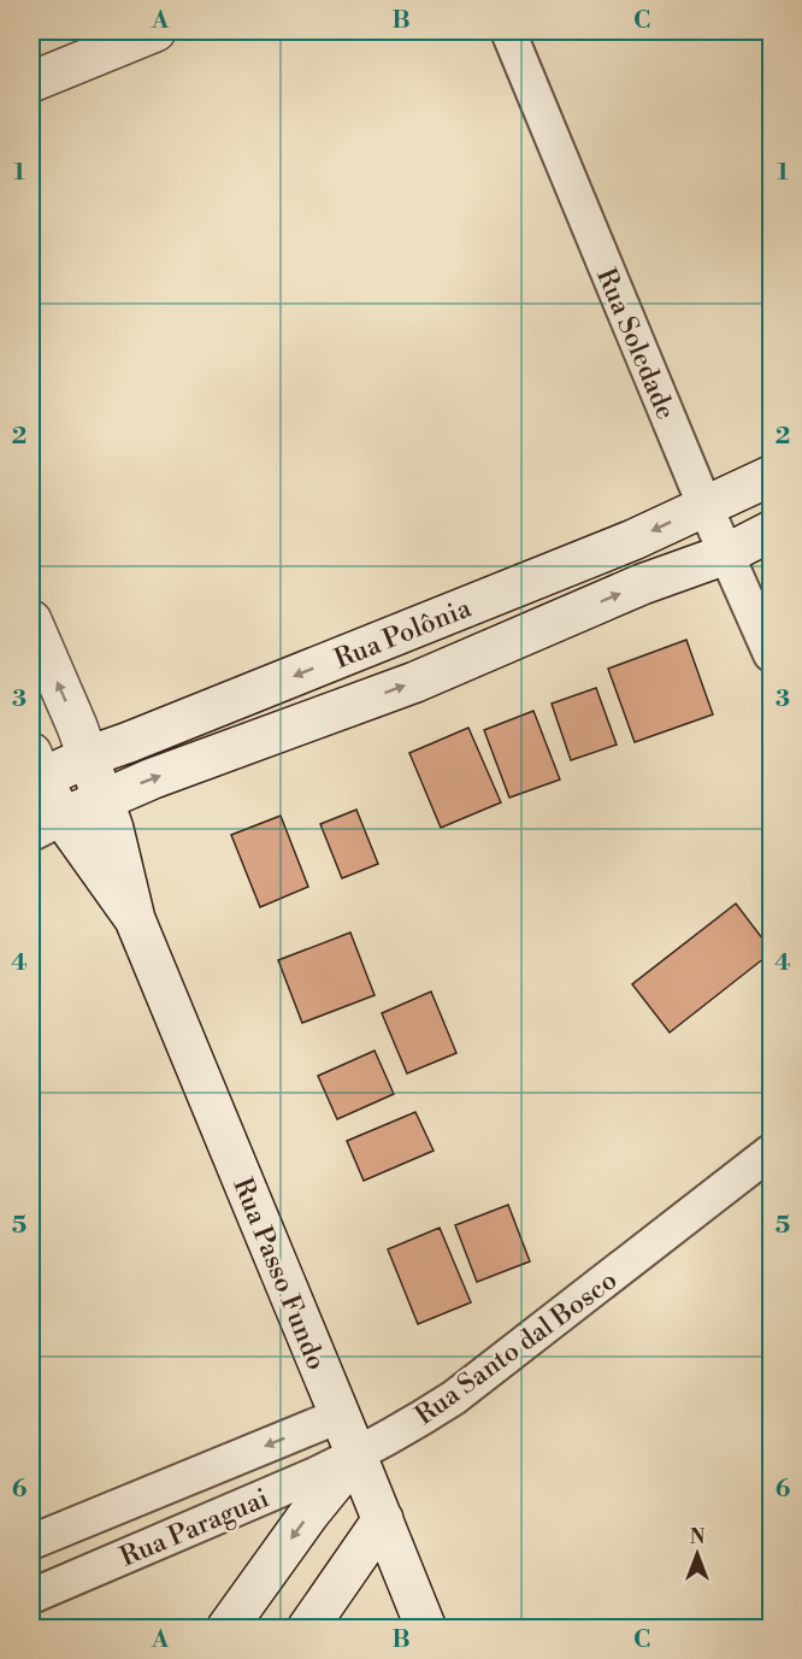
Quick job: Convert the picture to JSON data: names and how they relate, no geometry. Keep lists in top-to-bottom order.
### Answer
{
  "streets": {
    "main road": ["Rua Polônia", "Rua Passo Fundo", "Rua Santo dal Bosco"],
    "street": ["Rua Soledade", "Rua Paraguai"]
  },
  "crossings": [
    ["Rua Soledade", "Rua Polônia"],
    ["Rua Polônia", "Rua Passo Fundo"],
    ["Rua Passo Fundo", "Rua Santo dal Bosco"],
    ["Rua Passo Fundo", "Rua Paraguai"],
    ["Rua Santo dal Bosco", "Rua Paraguai"]
  ],
  "north": "top",
  "grid": {
    "columns": ["A", "B", "C"],
    "rows": [
      "1",
      "2",
      "3",
      "4",
      "5",
      "6"
    ]
  }
}
